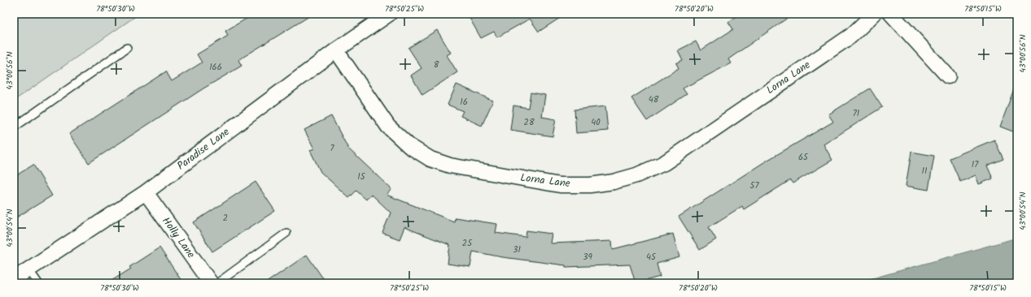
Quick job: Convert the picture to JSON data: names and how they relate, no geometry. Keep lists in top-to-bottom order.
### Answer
{
  "streets": {
    "street": ["Lorna Lane", "Paradise Lane", "Holly Lane"]
  },
  "crossings": [
    ["Lorna Lane", "Paradise Lane"],
    ["Paradise Lane", "Holly Lane"]
  ],
  "house_numbers": [
    "8",
    "166",
    "48",
    "16",
    "71",
    "28",
    "40",
    "7",
    "65",
    "17",
    "11",
    "15",
    "57",
    "2",
    "25",
    "31",
    "39",
    "45"
  ],
  "coordinates": [
    "78°50'30\"W",
    "78°50'25\"W",
    "78°50'20\"W",
    "78°50'15\"W",
    "43°00'56\"N",
    "43°00'54\"N"
  ]
}
